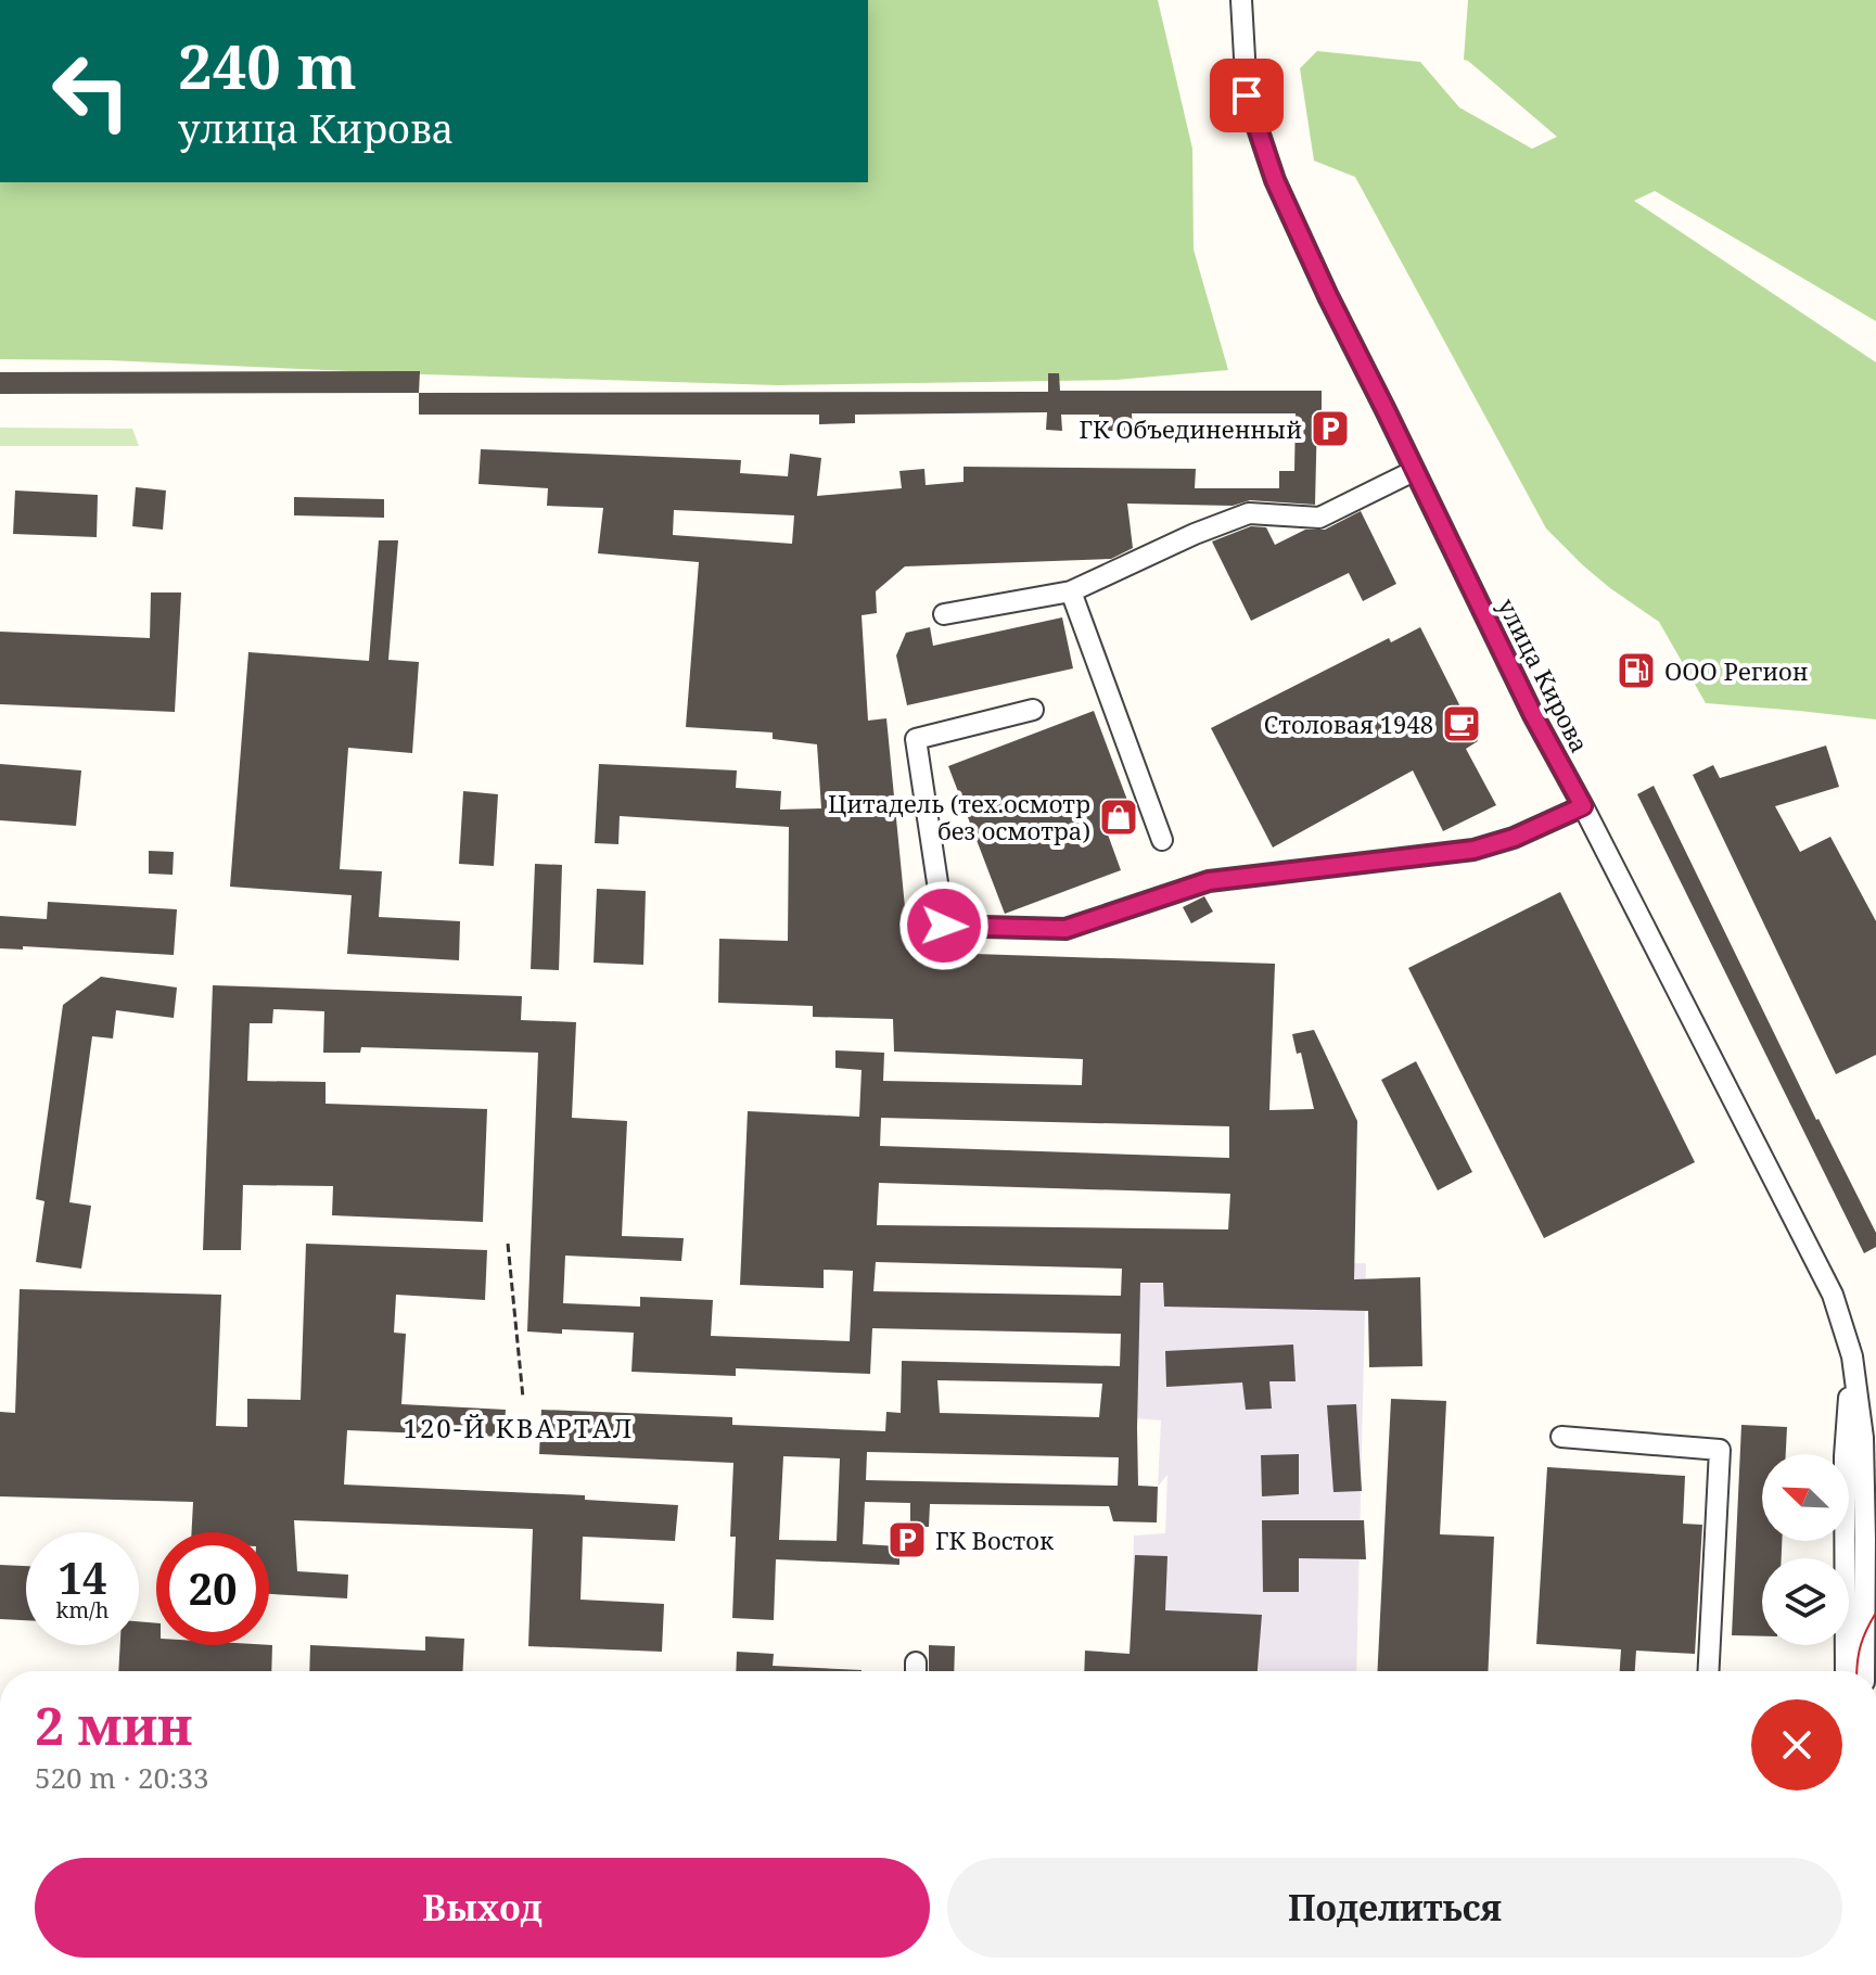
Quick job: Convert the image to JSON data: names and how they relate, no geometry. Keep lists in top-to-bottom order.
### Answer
{
  "streets": {
    "street": ["улица Кирова"]
  },
  "districts": ["120-Й КВАРТАЛ"],
  "places": {
    "parking": ["ГК Объединенный", "ГК Восток"],
    "fuel station": ["ООО Регион"],
    "cafe": ["Столовая 1948"],
    "shop": ["Цитадель (тех.осмотр без осмотра)"]
  },
  "north": "top left",
  "page": {
    "turn": ["240 m", "улица Кирова"],
    "speed": "14 km/h",
    "limit": "20",
    "heading": ["2 мин", "520 m · 20:33"],
    "buttons": ["Выход", "Поделиться"]
  }
}
